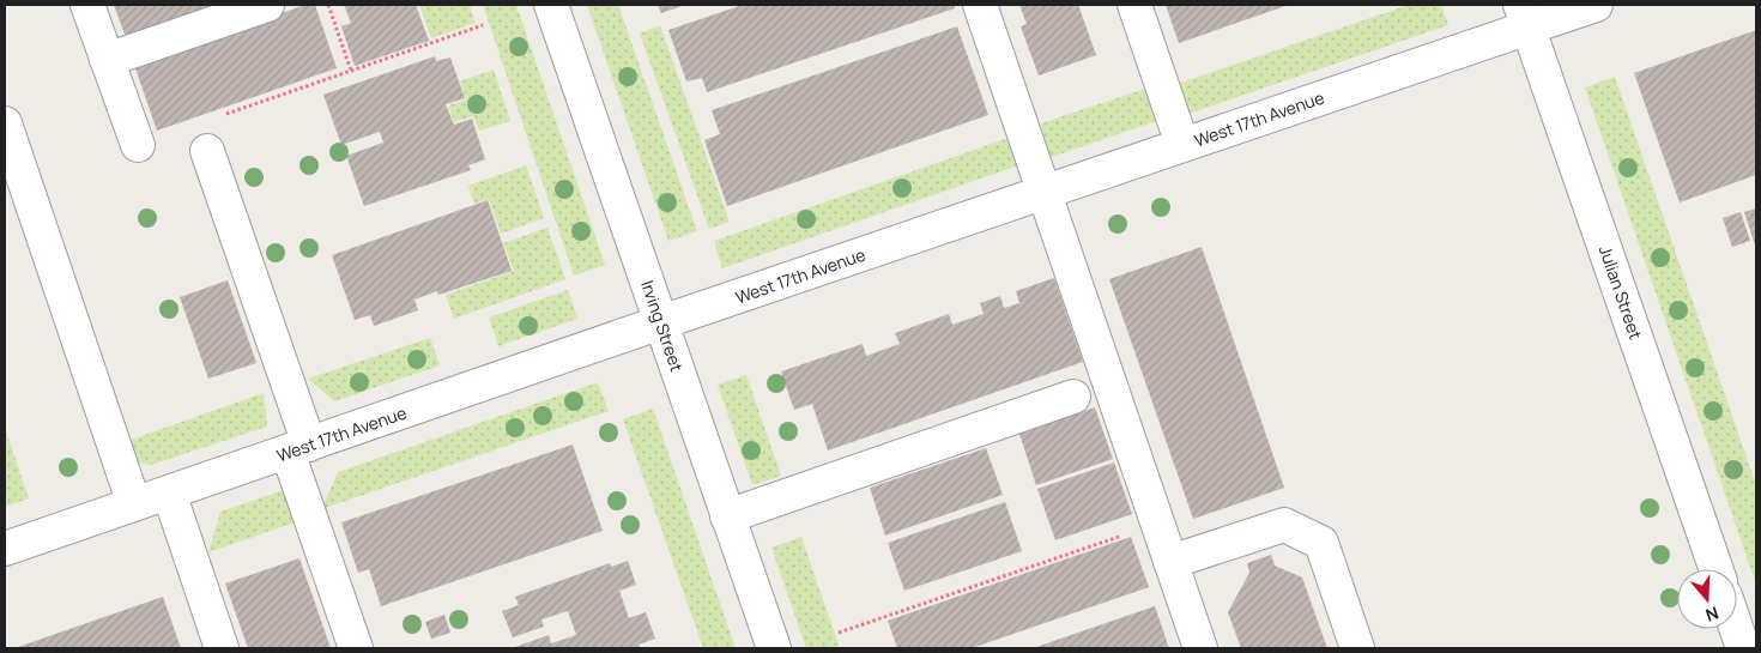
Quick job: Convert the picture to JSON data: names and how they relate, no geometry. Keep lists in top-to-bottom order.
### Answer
{
  "streets": {
    "street": ["West 17th Avenue", "Julian Street", "Irving Street"]
  },
  "crossings": [
    ["West 17th Avenue", "Julian Street"],
    ["West 17th Avenue", "Irving Street"]
  ],
  "north": "bottom"
}
